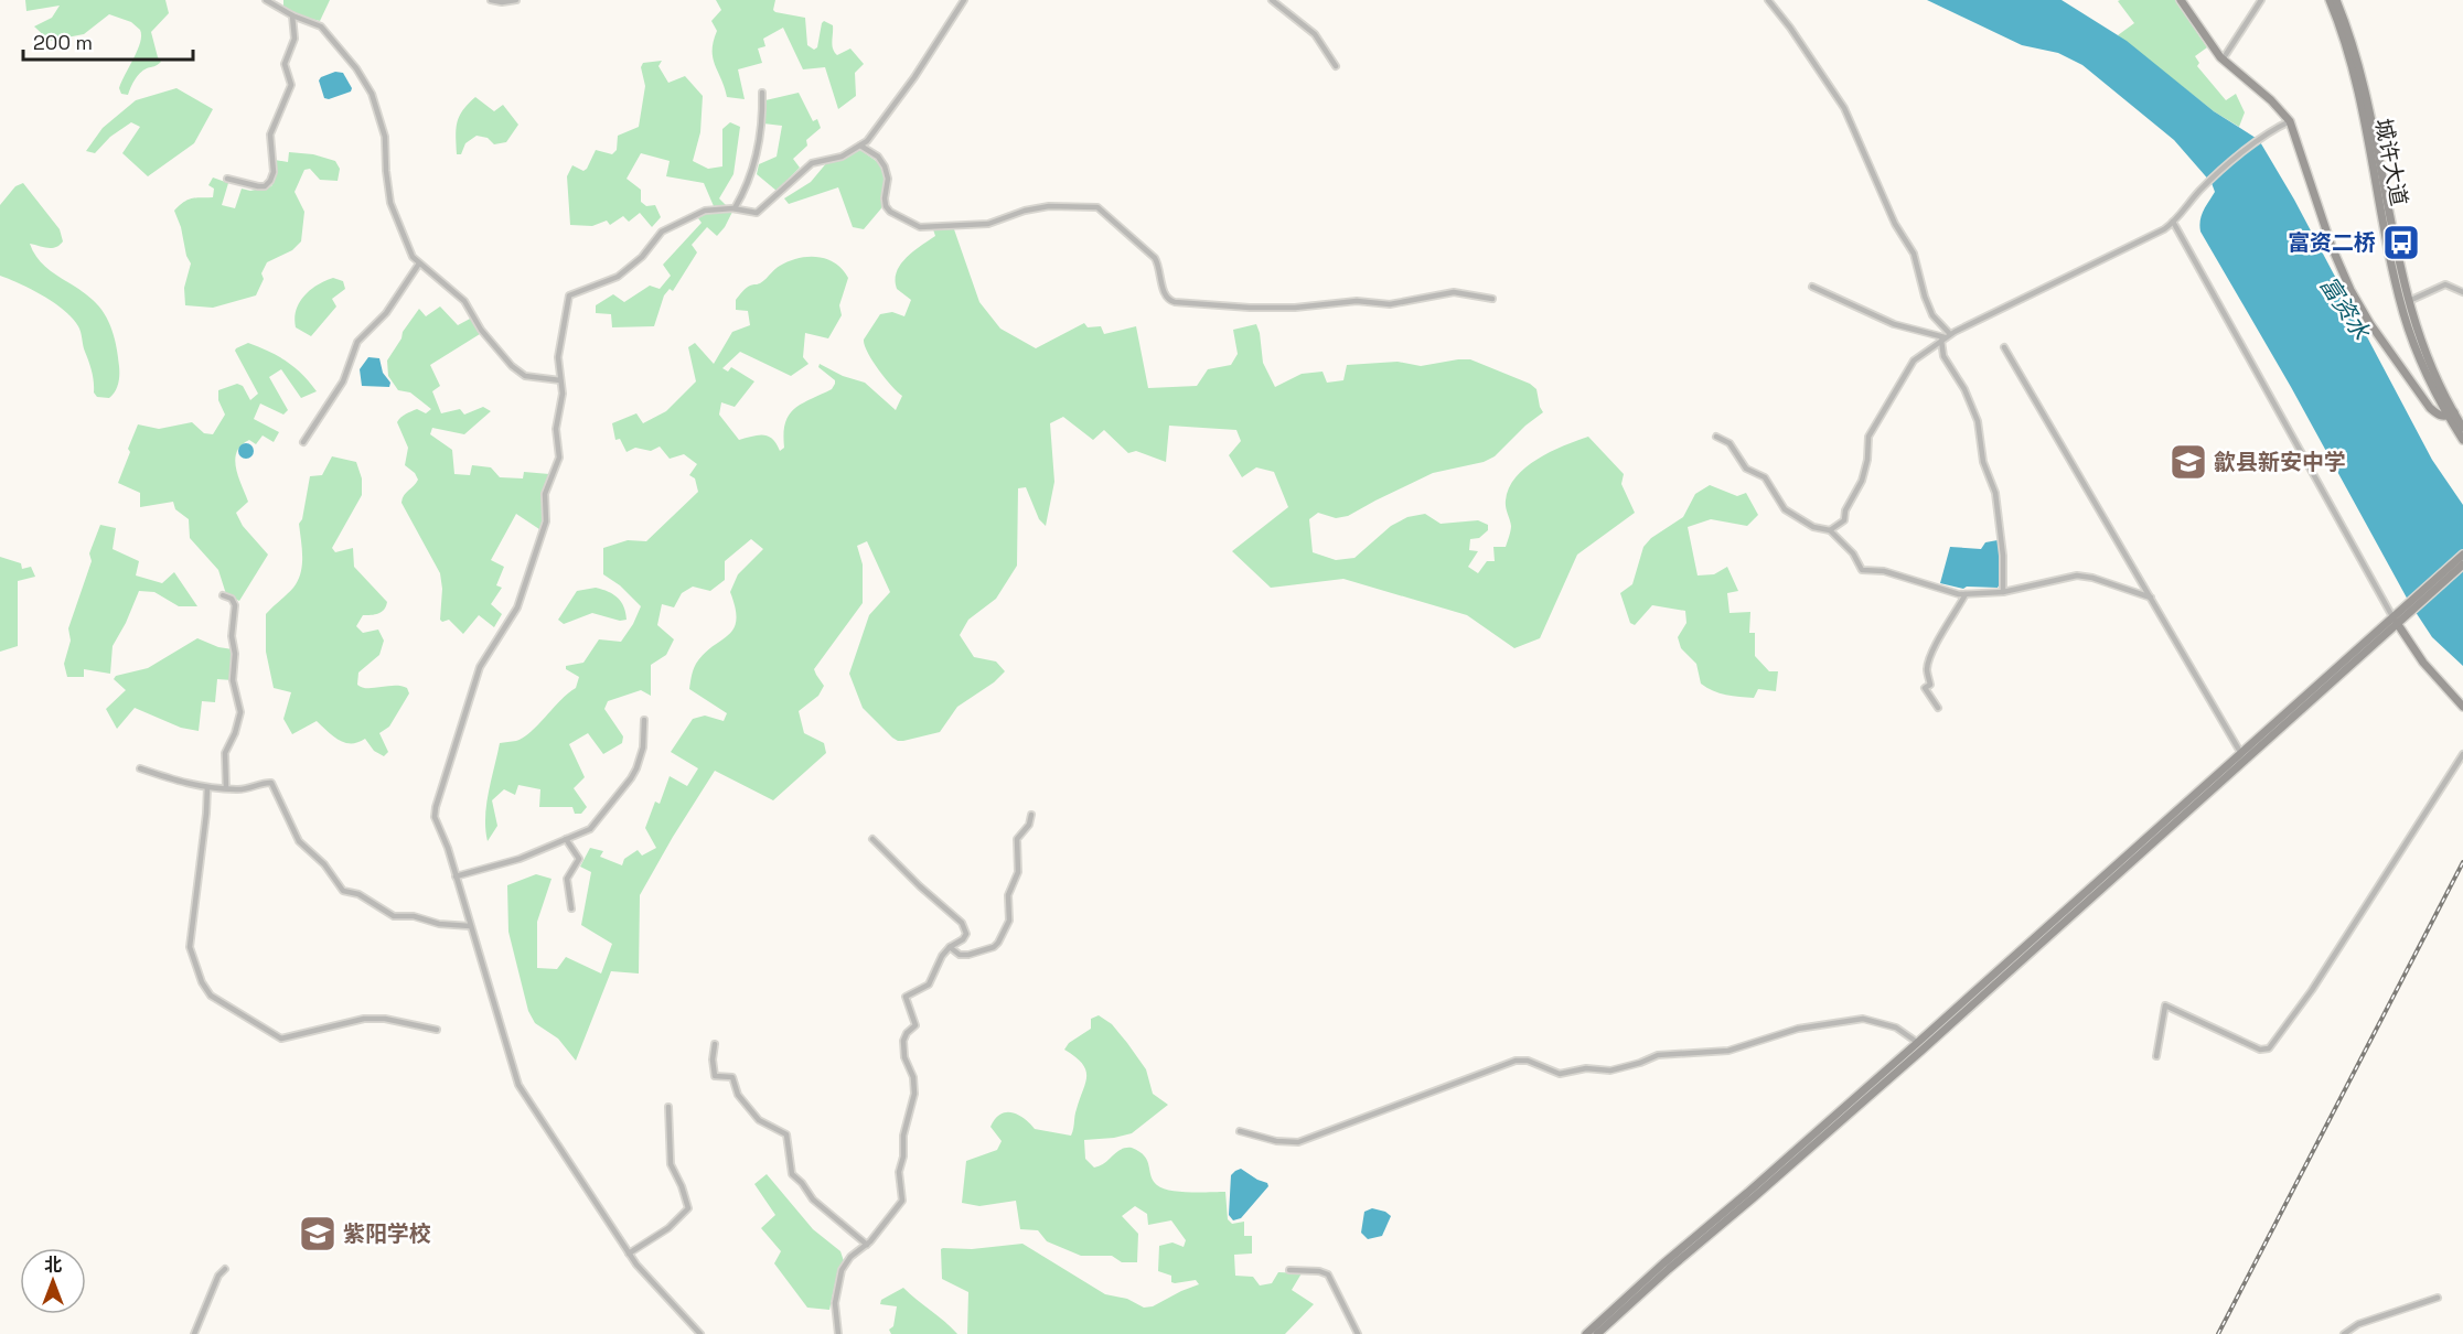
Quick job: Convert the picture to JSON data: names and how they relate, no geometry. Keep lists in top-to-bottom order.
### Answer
{
  "streets": {
    "main road": ["城许大道"]
  },
  "water": ["富资水"],
  "places": {
    "bus stop": ["富资二桥"],
    "school or university": ["歙县新安中学", "紫阳学校"]
  },
  "scale_bar": "200 m",
  "north": "top"
}
